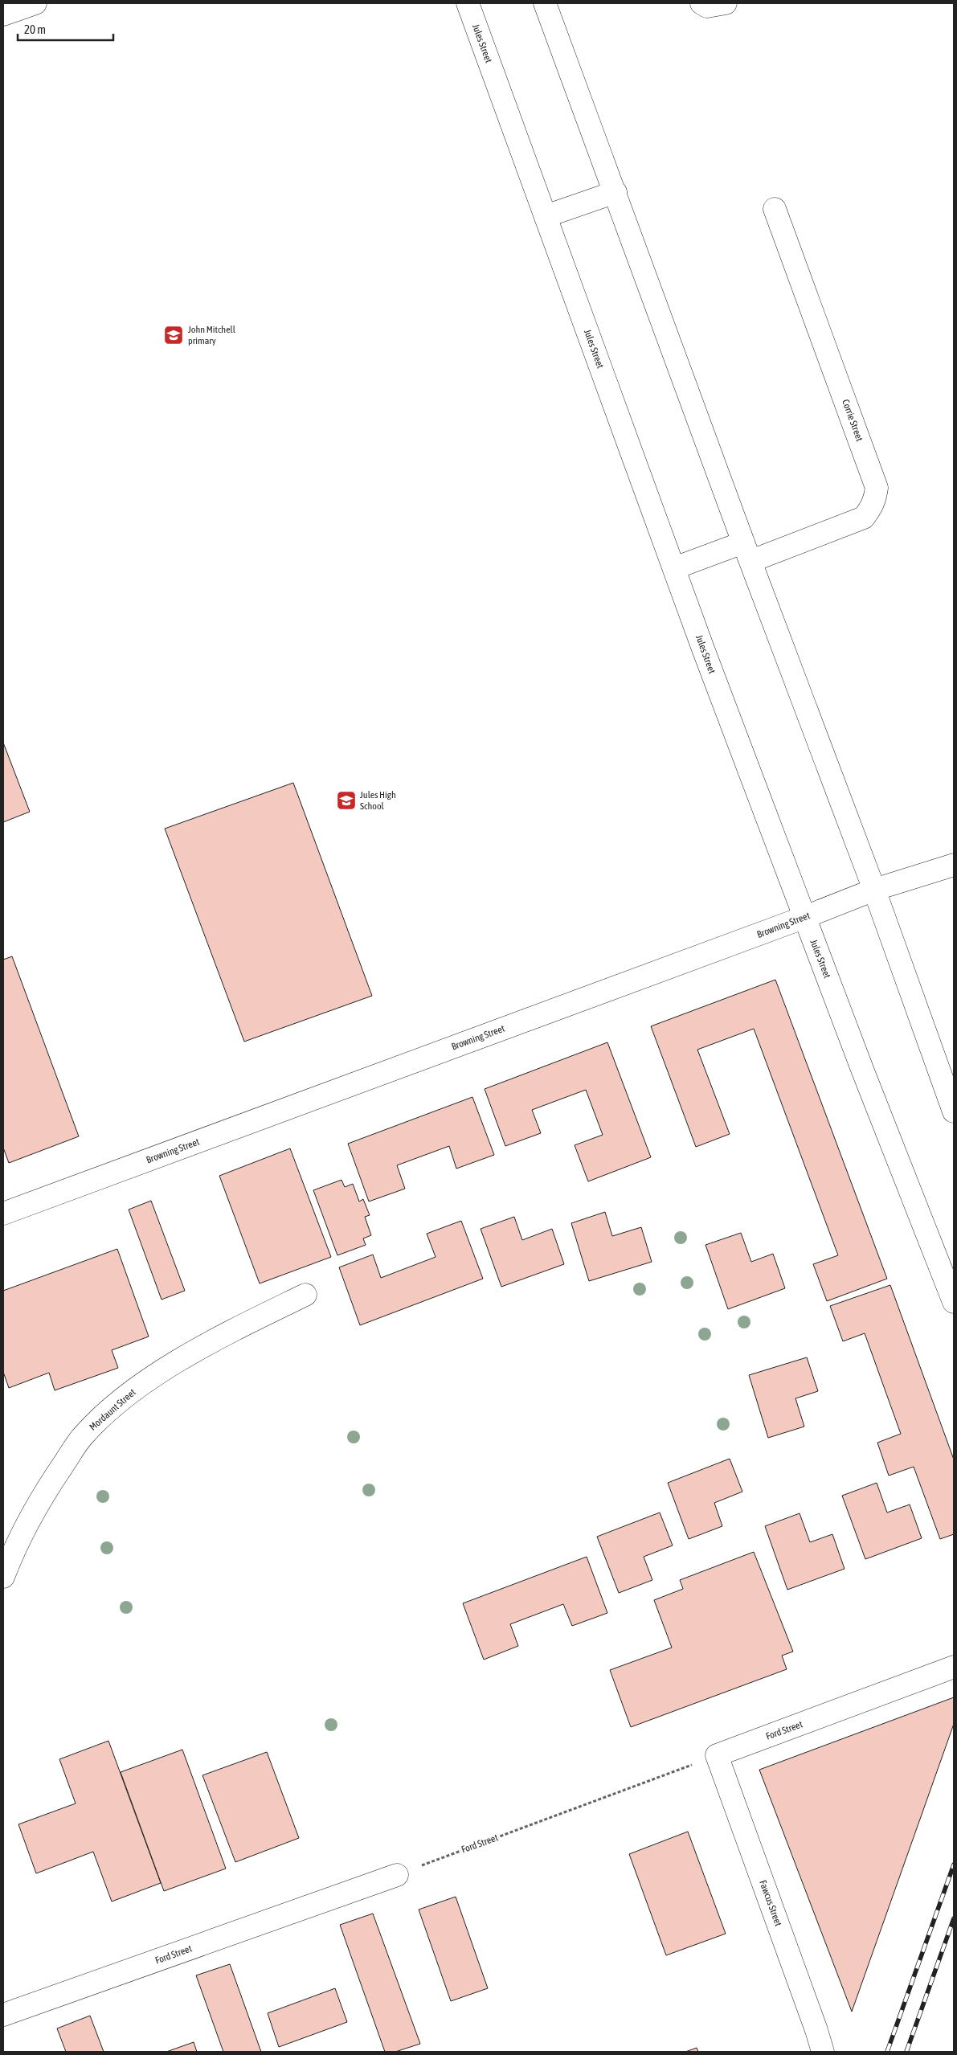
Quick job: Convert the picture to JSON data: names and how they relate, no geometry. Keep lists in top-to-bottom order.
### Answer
{
  "streets": {
    "street": [
      "Jules Street",
      "Corrie Street",
      "Browning Street",
      "Mordaunt Street",
      "Ford Street",
      "Fawcus Street"
    ]
  },
  "crossings": [
    ["Jules Street", "Corrie Street"],
    ["Jules Street", "Browning Street"],
    ["Ford Street", "Fawcus Street"]
  ],
  "places": {
    "school or university": ["John Mitchell primary", "Jules High School"]
  },
  "scale_bar": "20 m"
}
